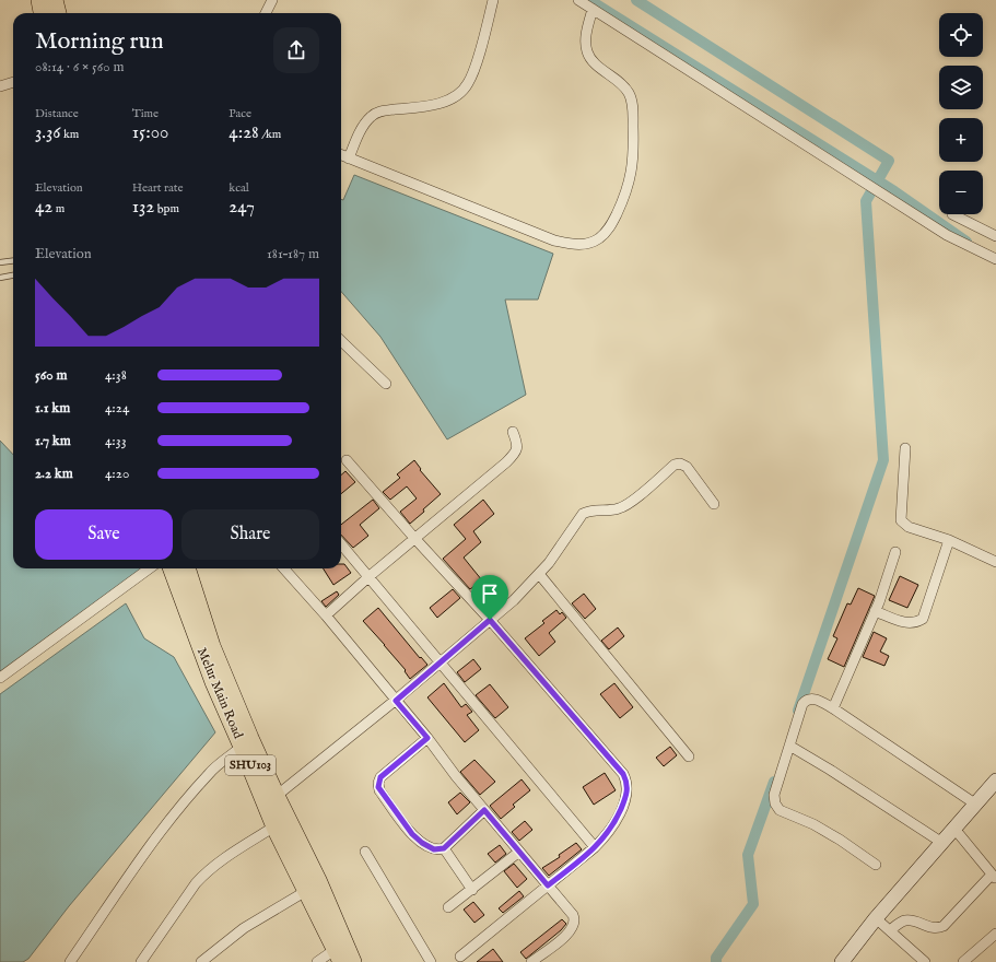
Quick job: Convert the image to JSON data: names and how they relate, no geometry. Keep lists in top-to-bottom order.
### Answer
{
  "streets": {
    "main road": ["Melur Main Road", "SHU103"]
  },
  "page": {
    "map_buttons": ["+", "−"],
    "heading": ["Morning run", "08:14 · 6 × 560 m"],
    "stats": [
      ["Distance", "3.36 km"],
      ["Time", "15:00"],
      ["Pace", "4:28 /km"],
      ["Elevation", "42 m"],
      ["Heart rate", "132 bpm"],
      ["kcal", "247"]
    ],
    "chart": ["Elevation", "181–187 m"],
    "list": [
      {
        "name": "560 m",
        "note": "4:38"
      },
      {
        "name": "1.1 km",
        "note": "4:24"
      },
      {
        "name": "1.7 km",
        "note": "4:33"
      },
      {
        "name": "2.2 km",
        "note": "4:20"
      }
    ],
    "buttons": ["Save", "Share"]
  }
}
